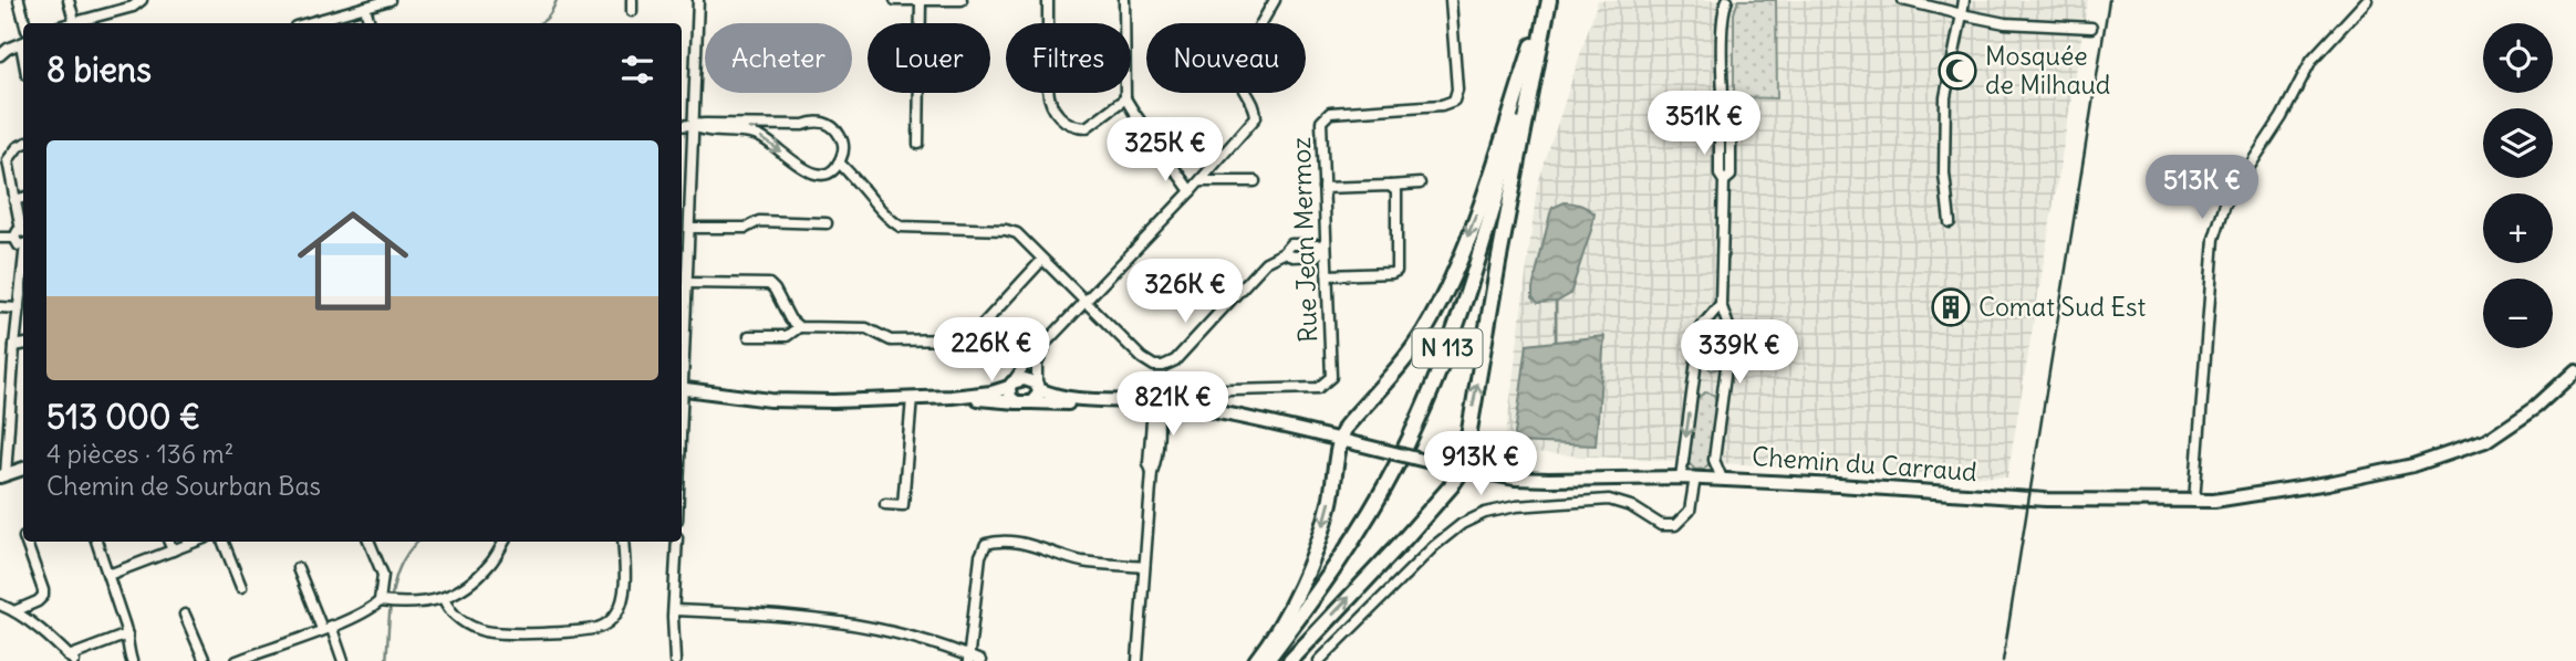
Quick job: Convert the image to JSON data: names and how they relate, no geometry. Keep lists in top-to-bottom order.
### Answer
{
  "streets": {
    "main road": ["N 113"],
    "street": ["Rue Jean Mermoz", "Chemin du Carraud"]
  },
  "crossings": [
    ["Rue Jean Mermoz", "Chemin du Carraud"]
  ],
  "places": {
    "mosque": ["Mosquée de Milhaud"],
    "building": ["Comat Sud Est"]
  },
  "page": {
    "map_buttons": ["+", "−"],
    "chip": [
      "Acheter",
      "Louer",
      "Filtres",
      "Nouveau"
    ],
    "heading": "8 biens",
    "price": [
      "351K €",
      "325K €",
      "513K €",
      "326K €",
      "226K €",
      "339K €",
      "821K €",
      "913K €"
    ],
    "list": [
      {
        "name": "513 000 €",
        "note": "4 pièces · 136 m² · Chemin de Sourban Bas"
      }
    ]
  }
}
